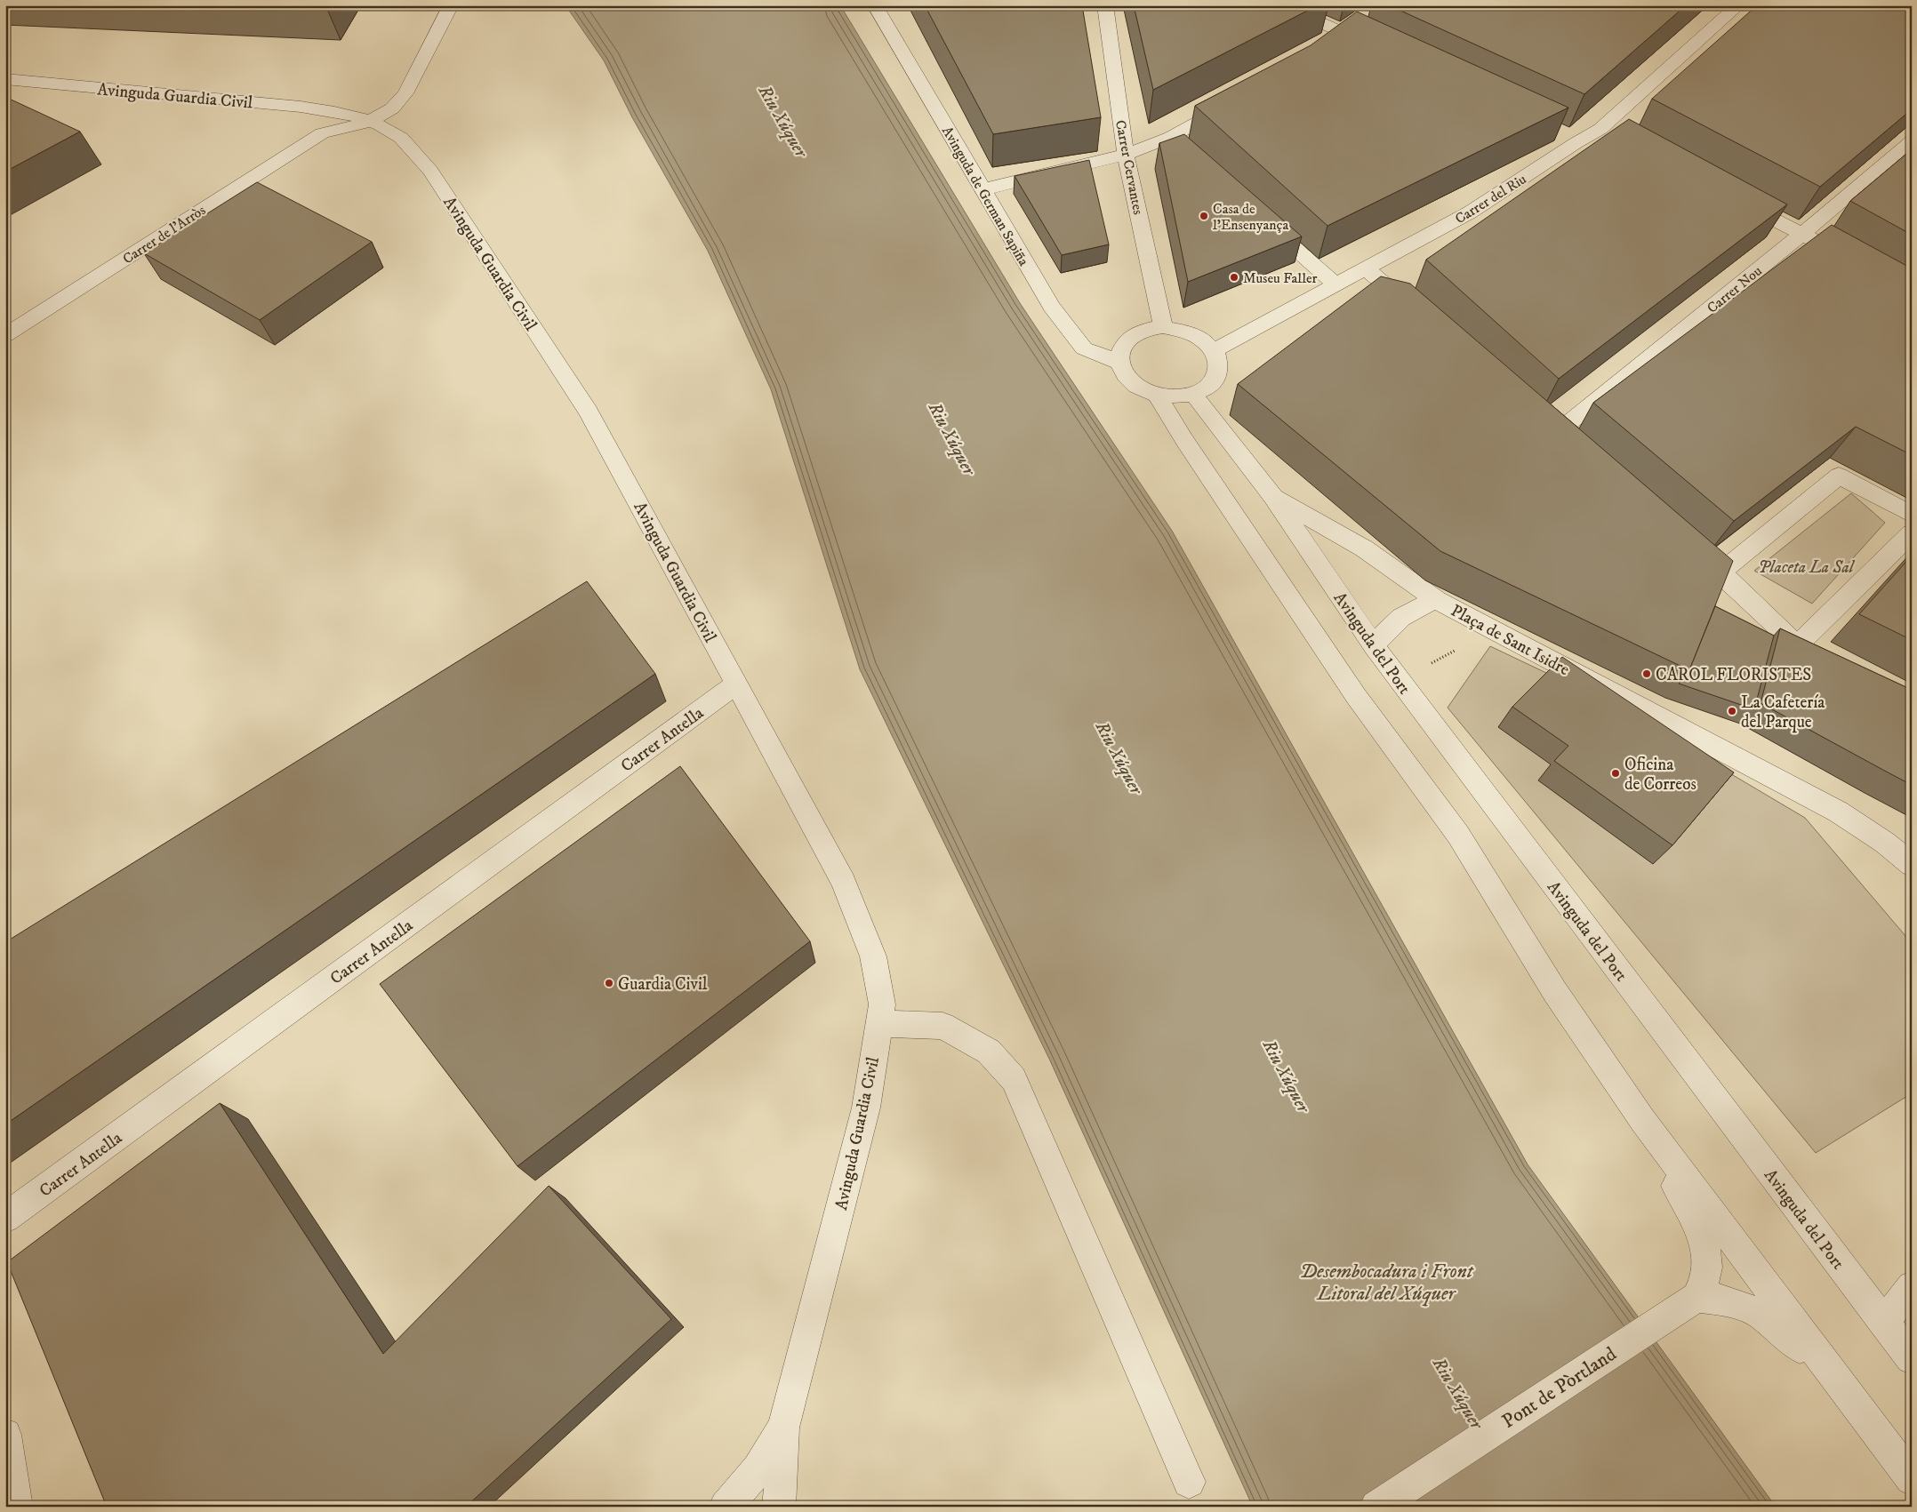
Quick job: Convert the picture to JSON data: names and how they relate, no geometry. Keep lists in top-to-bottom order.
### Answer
{
  "streets": {
    "street": [
      "Avinguda Guardia Civil",
      "Carrer Cervantes",
      "Avinguda de German Sapiña",
      "Carrer del Riu",
      "Carrer de l'Arròs",
      "Carrer Nou",
      "Plaça de Sant Isidre",
      "Avinguda del Port",
      "Carrer Antella",
      "Pont de Pòrtland"
    ]
  },
  "crossings": [
    ["Avinguda Guardia Civil", "Carrer de l'Arròs"],
    ["Avinguda Guardia Civil", "Carrer Antella"],
    ["Carrer Cervantes", "Avinguda de German Sapiña"],
    ["Carrer Cervantes", "Carrer del Riu"],
    ["Carrer Cervantes", "Plaça de Sant Isidre"],
    ["Avinguda de German Sapiña", "Carrer del Riu"],
    ["Avinguda de German Sapiña", "Plaça de Sant Isidre"],
    ["Carrer del Riu", "Plaça de Sant Isidre"],
    ["Plaça de Sant Isidre", "Avinguda del Port"]
  ],
  "water": ["Riu Xúquer"],
  "parks": ["Placeta La Sal", "Desembocadura i Front Litoral del Xúquer"],
  "places": [
    "Casa de l'Ensenyança",
    "Museu Faller",
    "CAROL FLORISTES",
    "La Cafetería del Parque",
    "Oficina de Correos",
    "Guardia Civil"
  ]
}
